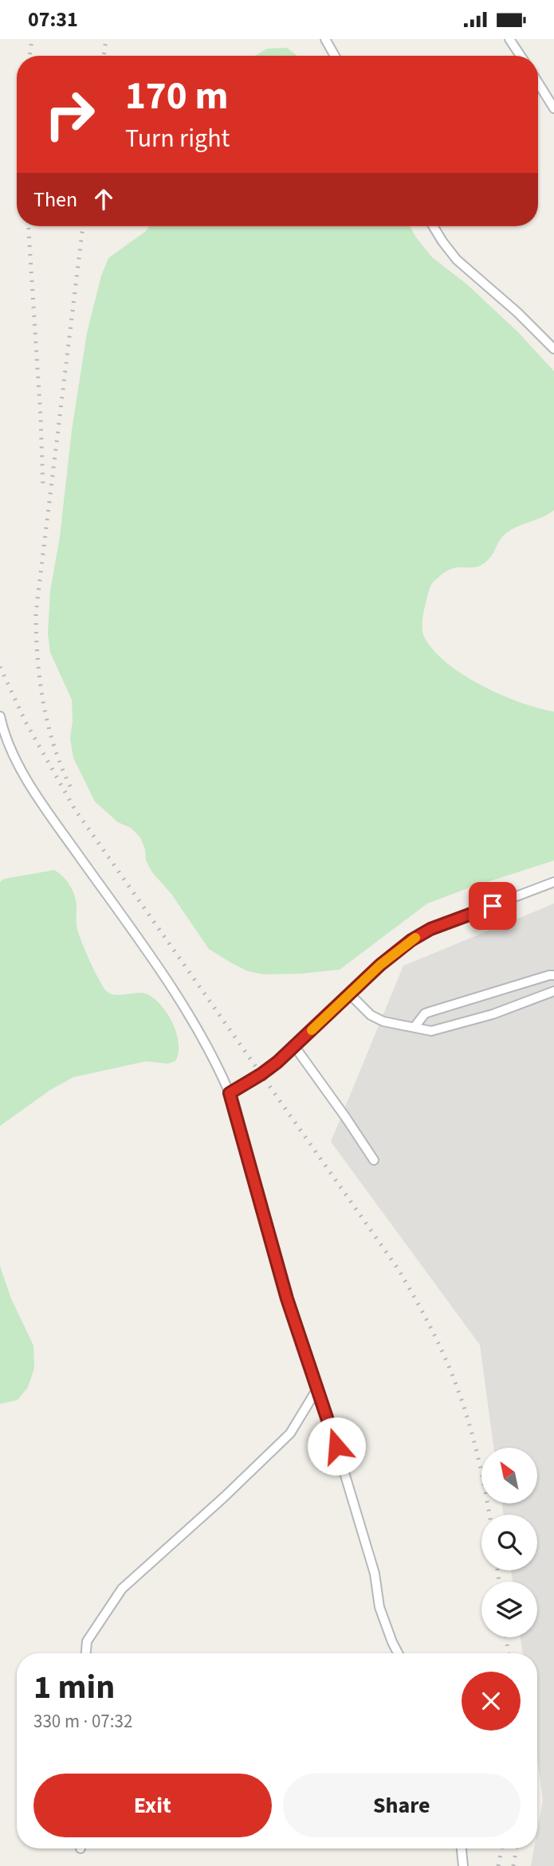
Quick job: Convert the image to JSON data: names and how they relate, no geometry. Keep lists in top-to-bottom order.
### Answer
{
  "north": "top left",
  "page": {
    "status": "07:31",
    "turn": ["170 m", "Turn right"],
    "then": "Then",
    "heading": ["1 min", "330 m · 07:32"],
    "buttons": ["Exit", "Share"]
  }
}
